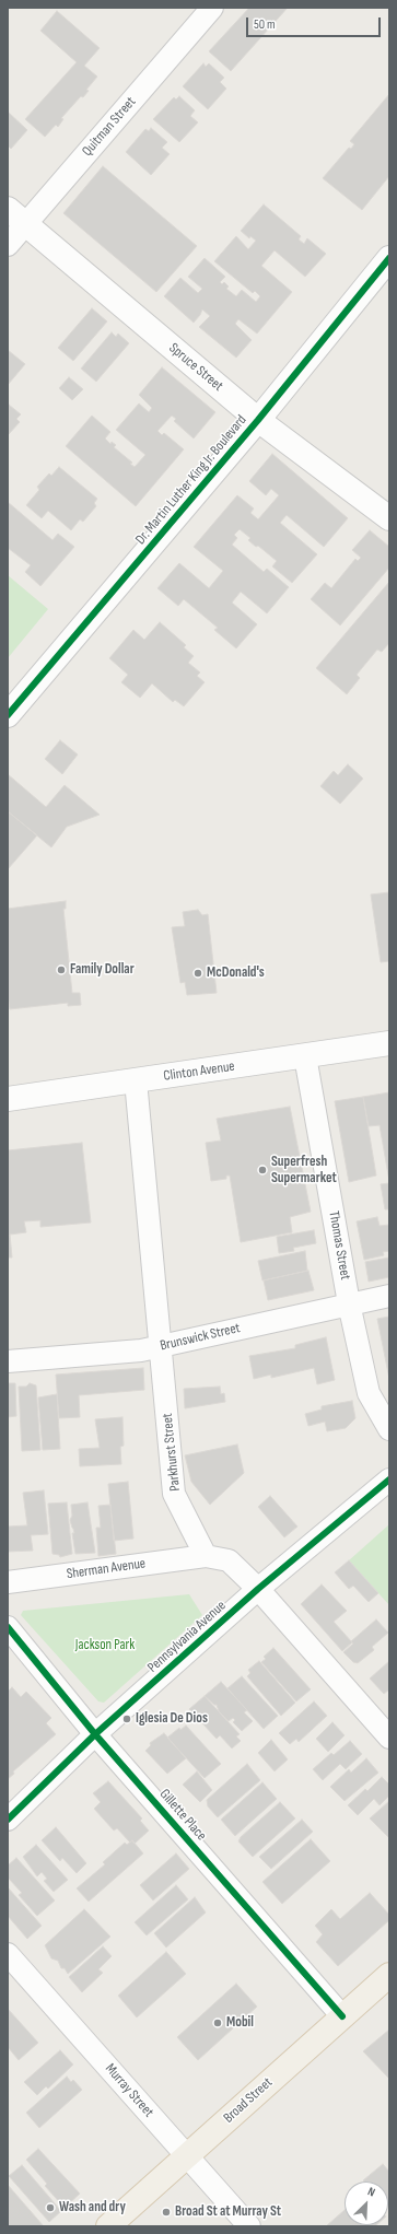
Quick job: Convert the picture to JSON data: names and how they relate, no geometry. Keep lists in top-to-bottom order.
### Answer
{
  "streets": {
    "main road": [
      "Spruce Street",
      "Dr. Martin Luther King Jr. Boulevard",
      "Clinton Avenue",
      "Broad Street"
    ],
    "street": [
      "Quitman Street",
      "Thomas Street",
      "Brunswick Street",
      "Parkhurst Street",
      "Sherman Avenue",
      "Pennsylvania Avenue",
      "Gillette Place",
      "Murray Street"
    ]
  },
  "crossings": [
    ["Quitman Street", "Spruce Street"],
    ["Spruce Street", "Dr. Martin Luther King Jr. Boulevard"],
    ["Clinton Avenue", "Thomas Street"],
    ["Clinton Avenue", "Parkhurst Street"],
    ["Thomas Street", "Brunswick Street"],
    ["Brunswick Street", "Parkhurst Street"],
    ["Parkhurst Street", "Sherman Avenue"],
    ["Pennsylvania Avenue", "Gillette Place"],
    ["Gillette Place", "Broad Street"],
    ["Murray Street", "Broad Street"]
  ],
  "parks": ["Jackson Park"],
  "places": [
    "Family Dollar",
    "McDonald's",
    "Superfresh Supermarket",
    "Iglesia De Dios",
    "Mobil",
    "Wash and dry",
    "Broad St at Murray St"
  ],
  "scale_bar": "50 m",
  "north": "top right"
}
